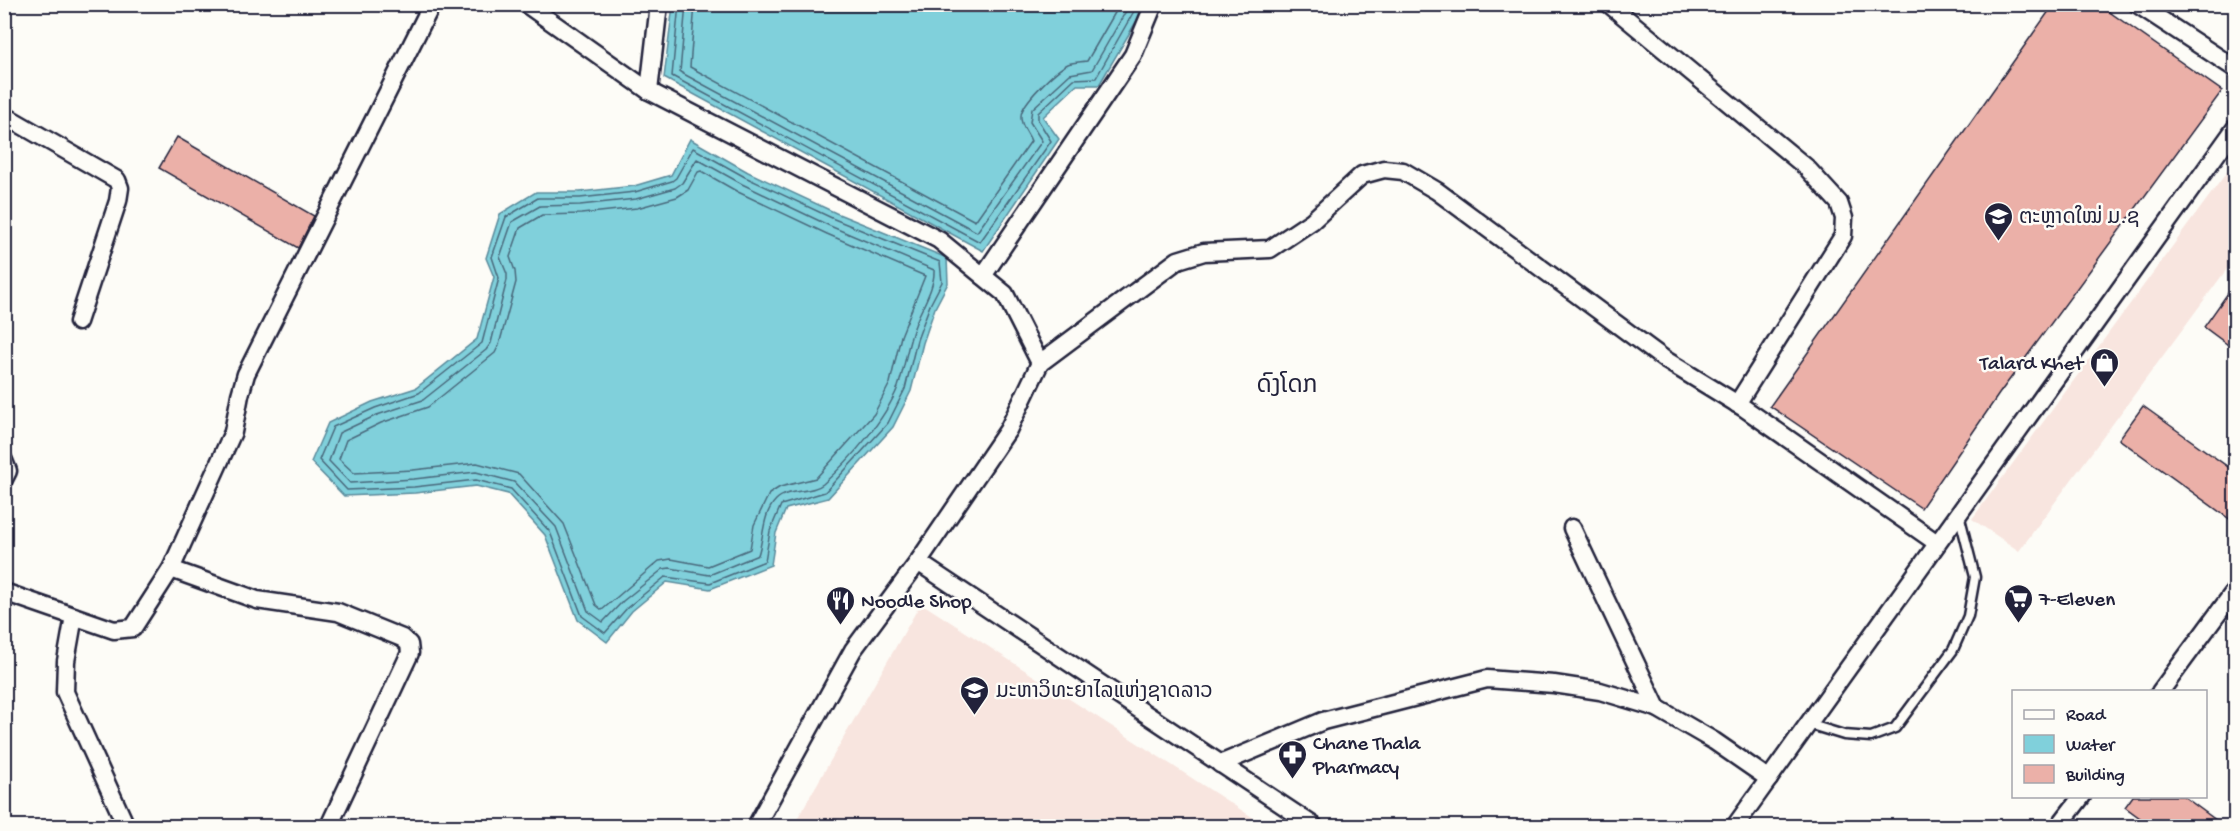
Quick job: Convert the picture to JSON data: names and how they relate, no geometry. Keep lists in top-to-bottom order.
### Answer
{
  "districts": ["ດົງໂດກ"],
  "places": {
    "school or university": ["ຕະຫຼາດໃໝ່ ມ.ຊ", "ມະຫາວິທະຍາໄລແຫ່ງຊາດລາວ"],
    "shop": ["Talard Khet"],
    "supermarket": ["7-Eleven"],
    "restaurant": ["Noodle Shop"],
    "pharmacy": ["Chane Thala Pharmacy"]
  },
  "legend": ["Road", "Water", "Building"]
}
